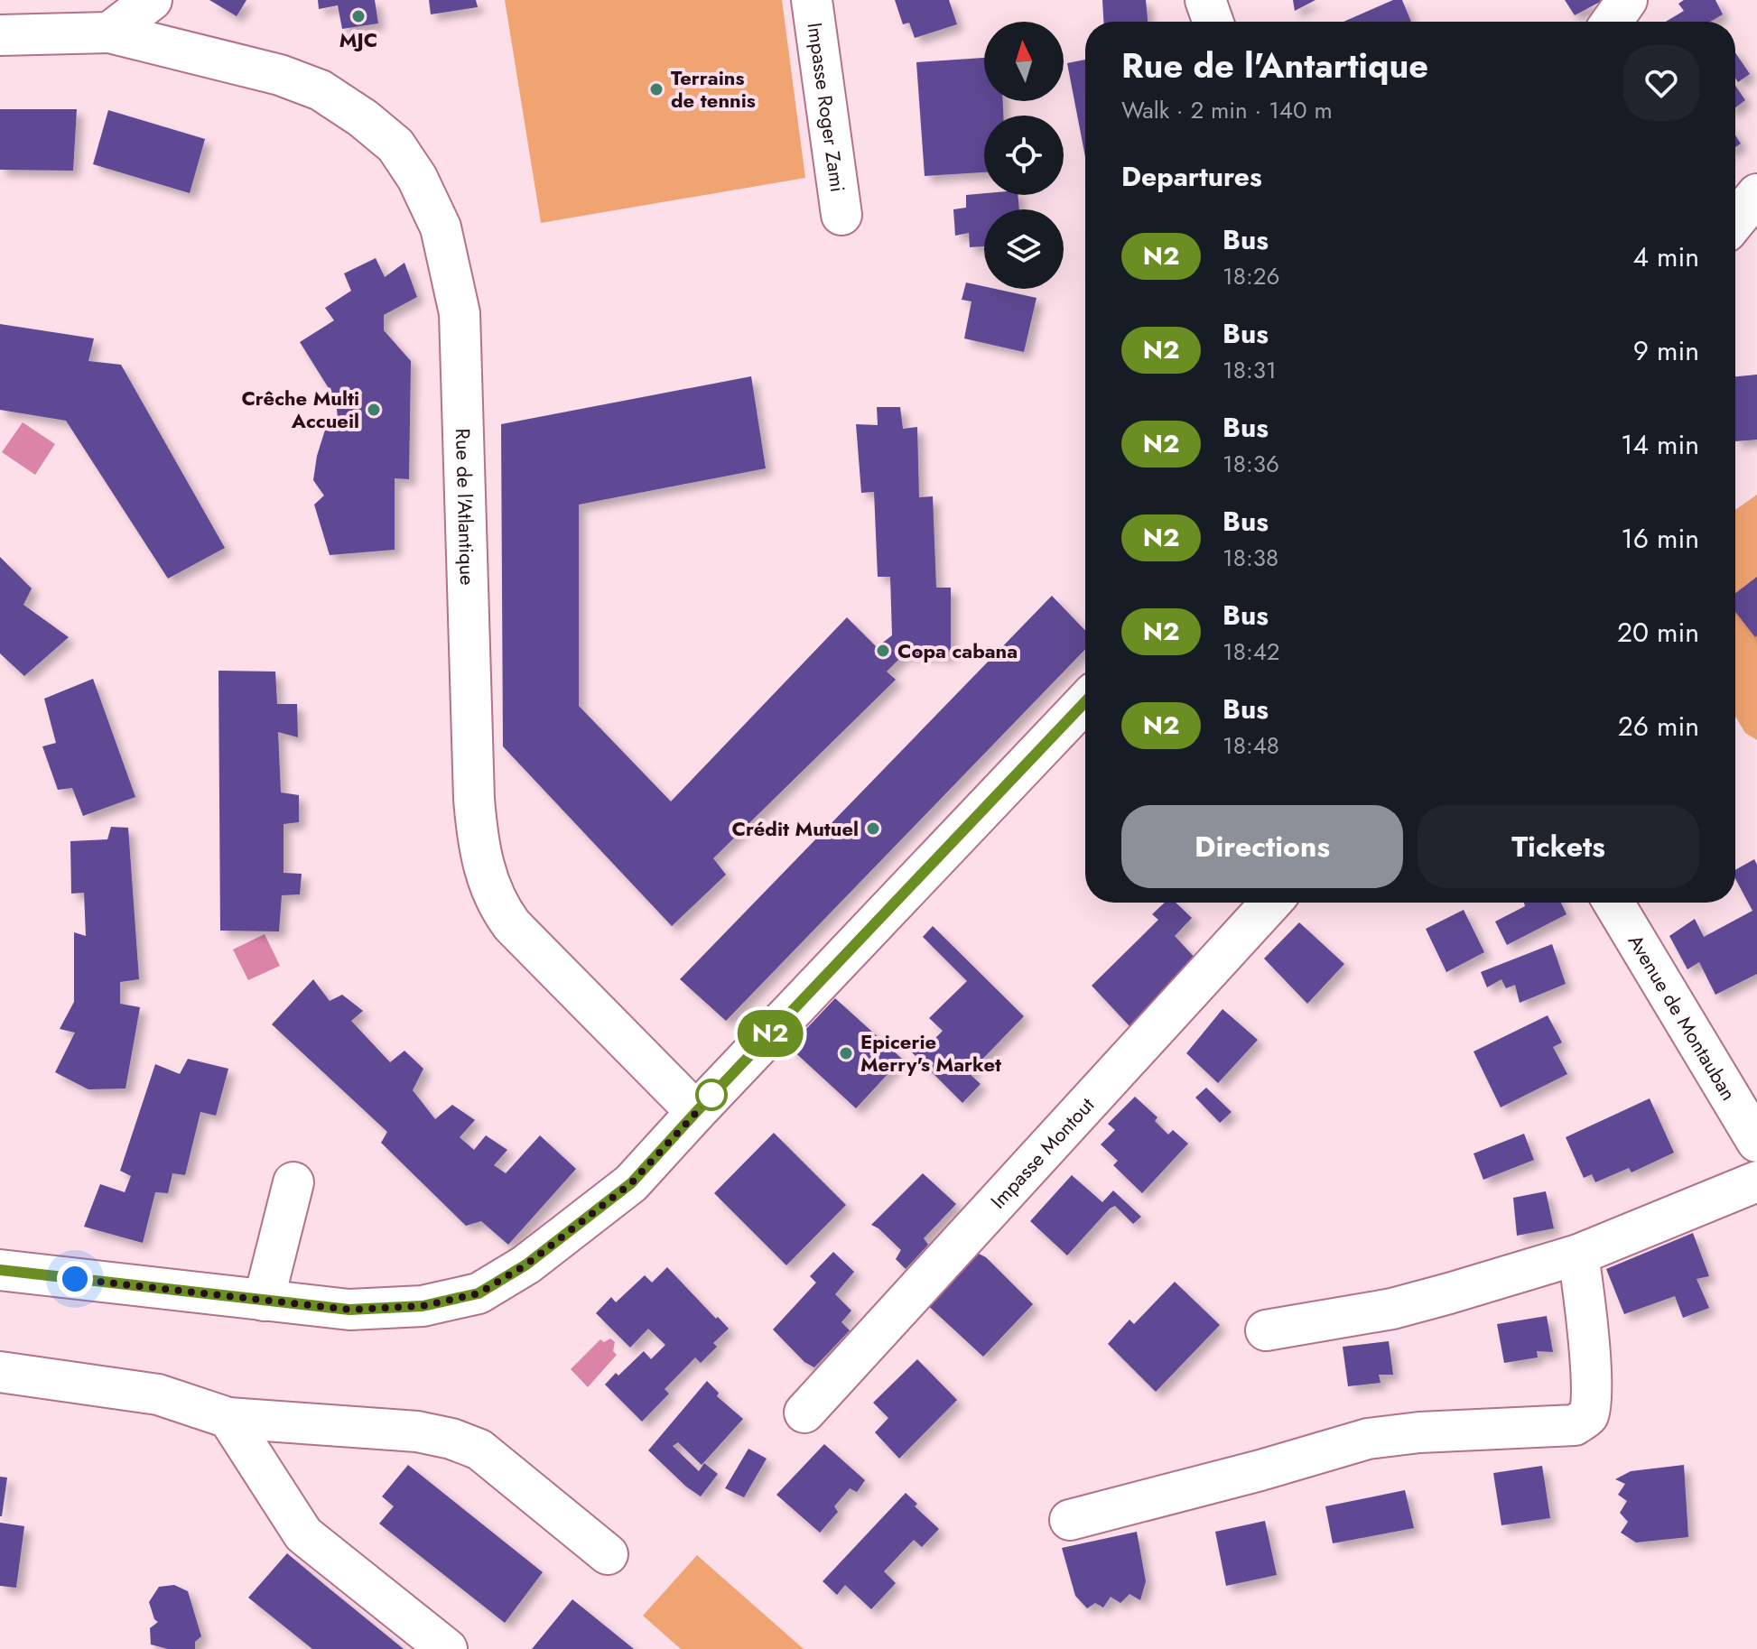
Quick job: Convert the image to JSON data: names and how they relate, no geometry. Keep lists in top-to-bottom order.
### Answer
{
  "streets": {
    "street": [
      "Impasse Roger Zami",
      "Rue de l'Atlantique",
      "Avenue de Montauban",
      "Impasse Montout"
    ]
  },
  "places": [
    "MJC",
    "Terrains de tennis",
    "Crêche Multi Accueil",
    "Copa cabana",
    "Crédit Mutuel",
    "Epicerie Merry's Market"
  ],
  "lines": ["bus line N2"],
  "north": "top",
  "page": {
    "on_map": "N2",
    "heading": [
      ["Rue de l'Antartique", "Walk · 2 min · 140 m"],
      "Departures"
    ],
    "list": [
      {
        "mark": "N2",
        "name": "Bus",
        "note": "18:26",
        "value": "4 min"
      },
      {
        "mark": "N2",
        "name": "Bus",
        "note": "18:31",
        "value": "9 min"
      },
      {
        "mark": "N2",
        "name": "Bus",
        "note": "18:36",
        "value": "14 min"
      },
      {
        "mark": "N2",
        "name": "Bus",
        "note": "18:38",
        "value": "16 min"
      },
      {
        "mark": "N2",
        "name": "Bus",
        "note": "18:42",
        "value": "20 min"
      },
      {
        "mark": "N2",
        "name": "Bus",
        "note": "18:48",
        "value": "26 min"
      }
    ],
    "buttons": ["Directions", "Tickets"]
  }
}
